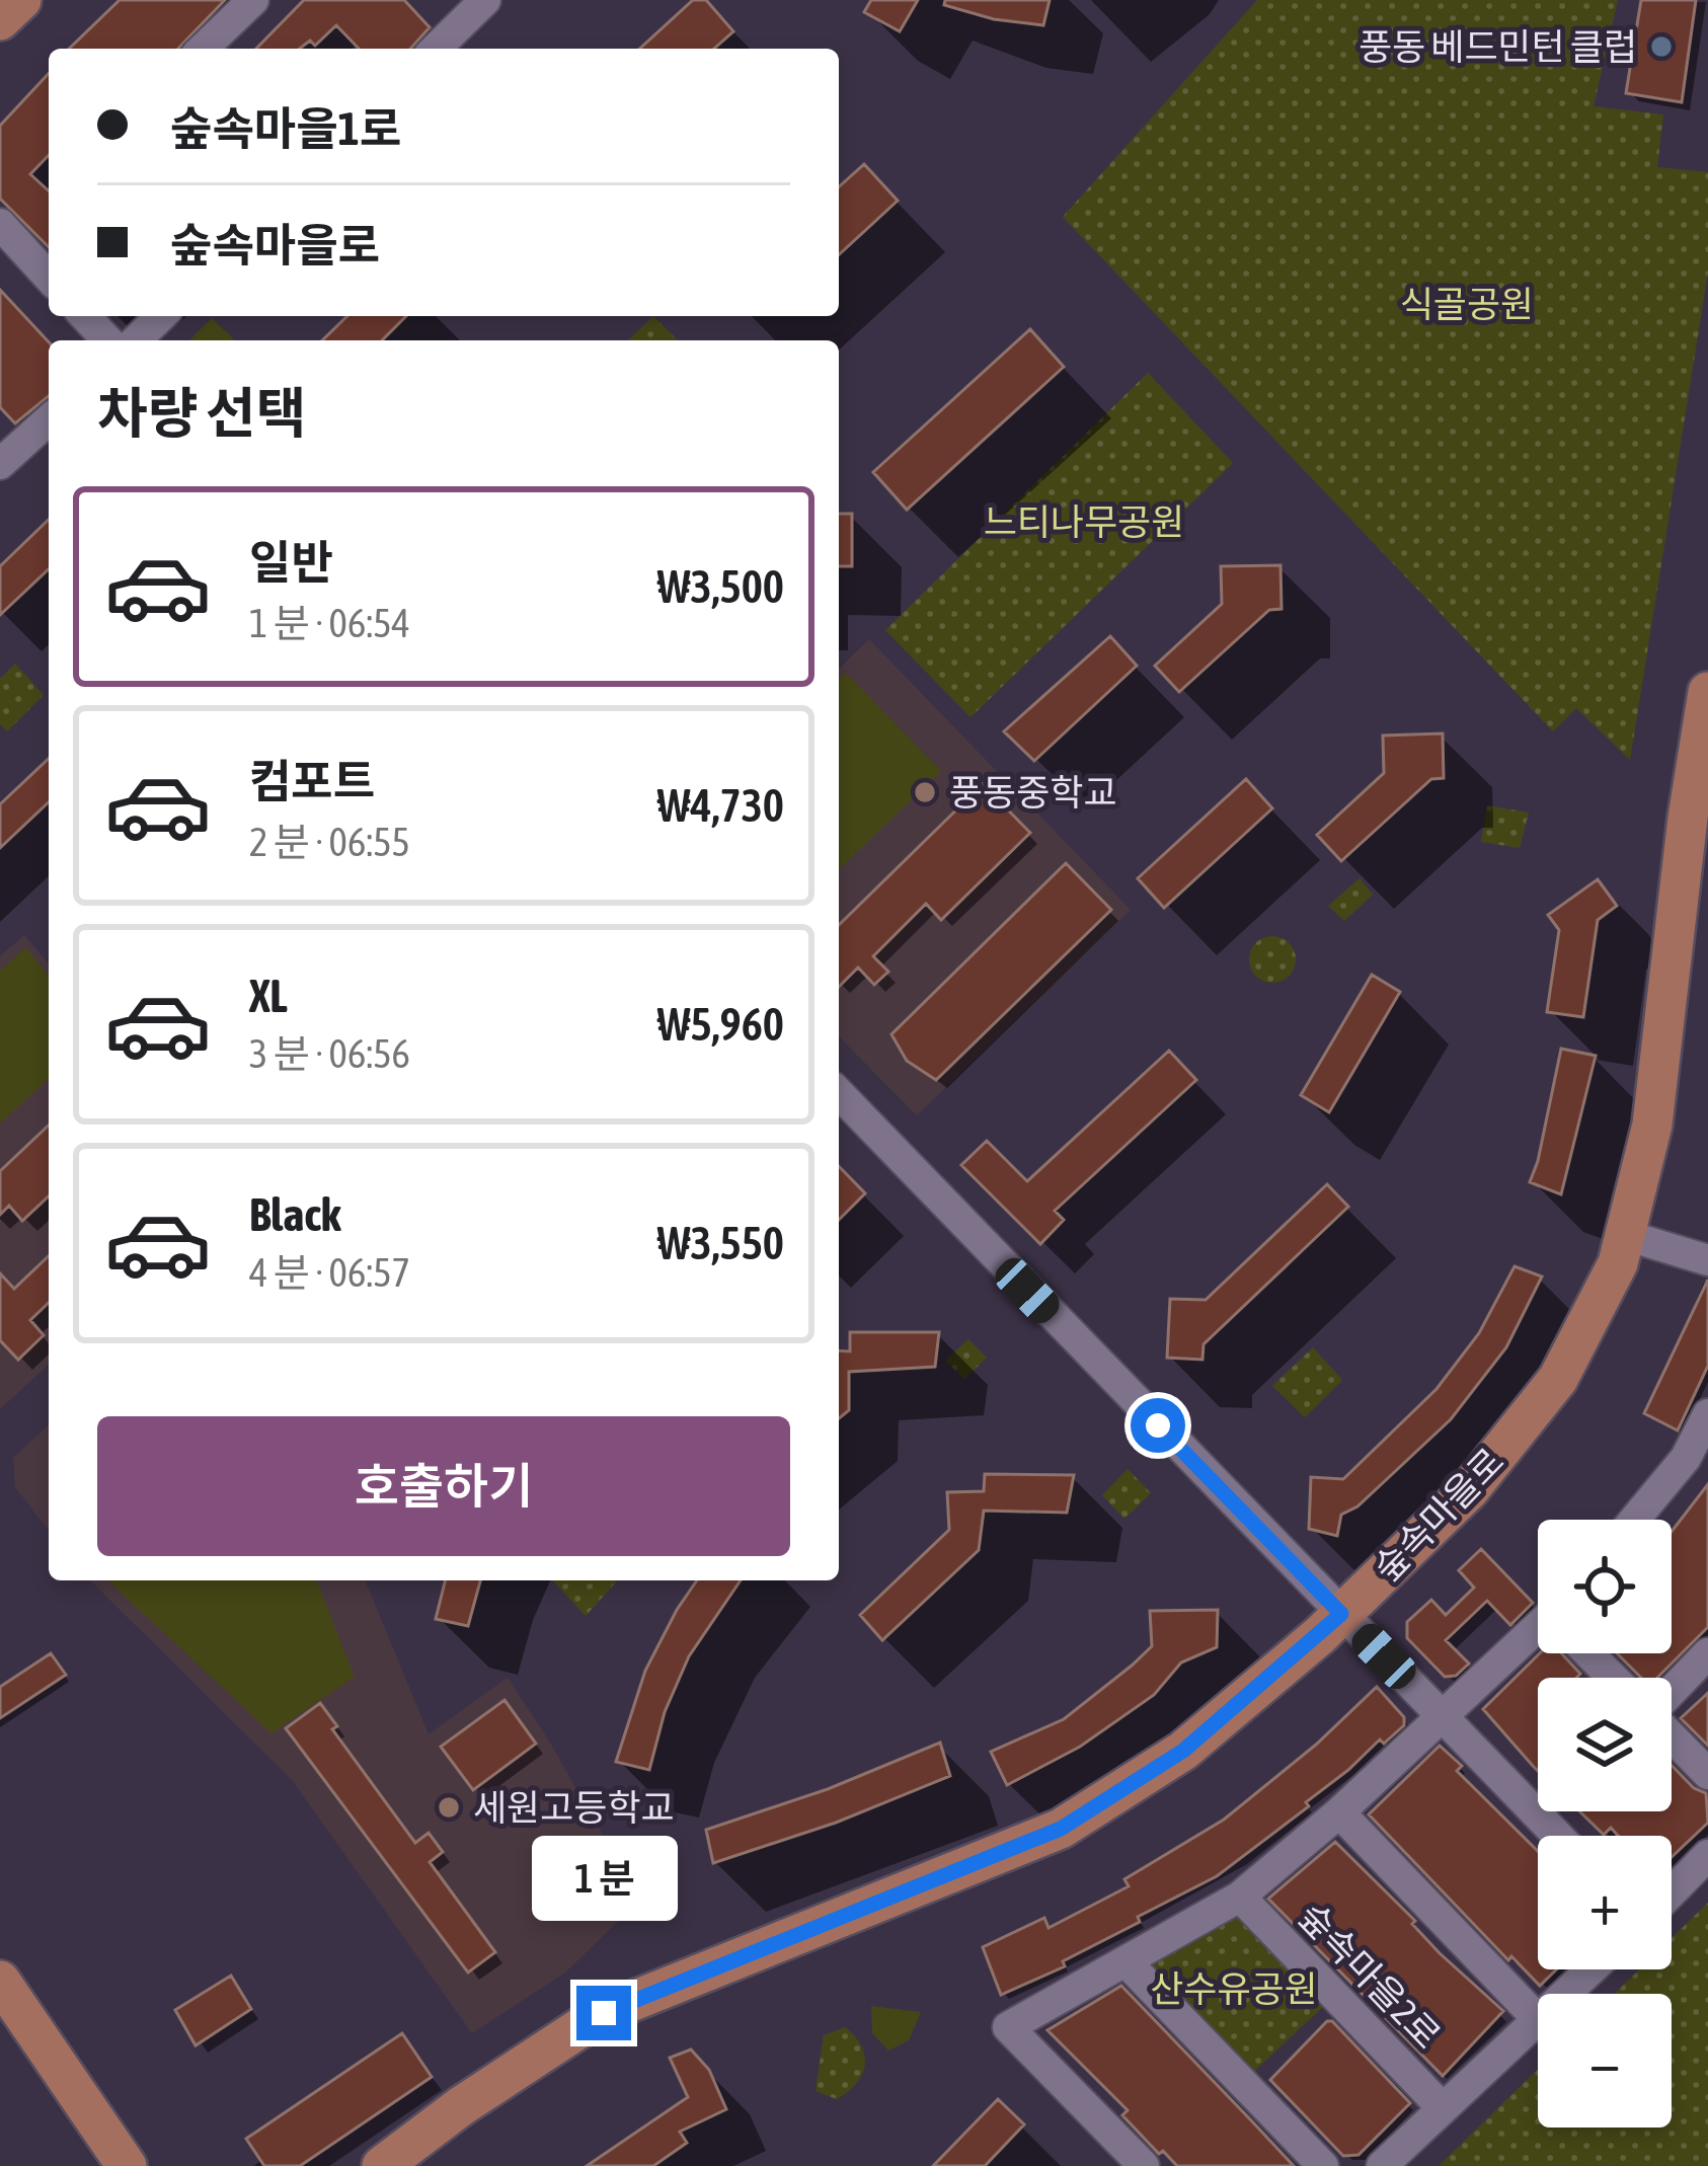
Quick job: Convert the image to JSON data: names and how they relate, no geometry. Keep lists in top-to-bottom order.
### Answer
{
  "streets": {
    "main road": ["숲속마을로"],
    "street": ["숲속마을2로"]
  },
  "parks": ["식골공원", "느티나무공원", "산수유공원"],
  "places": ["풍동 베드민턴 클럽", "풍동중학교", "세원고등학교"],
  "page": {
    "banner": ["숲속마을1로", "숲속마을로"],
    "heading": "차량 선택",
    "list": [
      {
        "name": "일반",
        "note": "1 분 · 06:54",
        "value": "₩3,500"
      },
      {
        "name": "컴포트",
        "note": "2 분 · 06:55",
        "value": "₩4,730"
      },
      {
        "name": "XL",
        "note": "3 분 · 06:56",
        "value": "₩5,960"
      },
      {
        "name": "Black",
        "note": "4 분 · 06:57",
        "value": "₩3,550"
      }
    ],
    "buttons": "호출하기",
    "map_buttons": ["+", "−"],
    "bubble": "1 분"
  }
}
